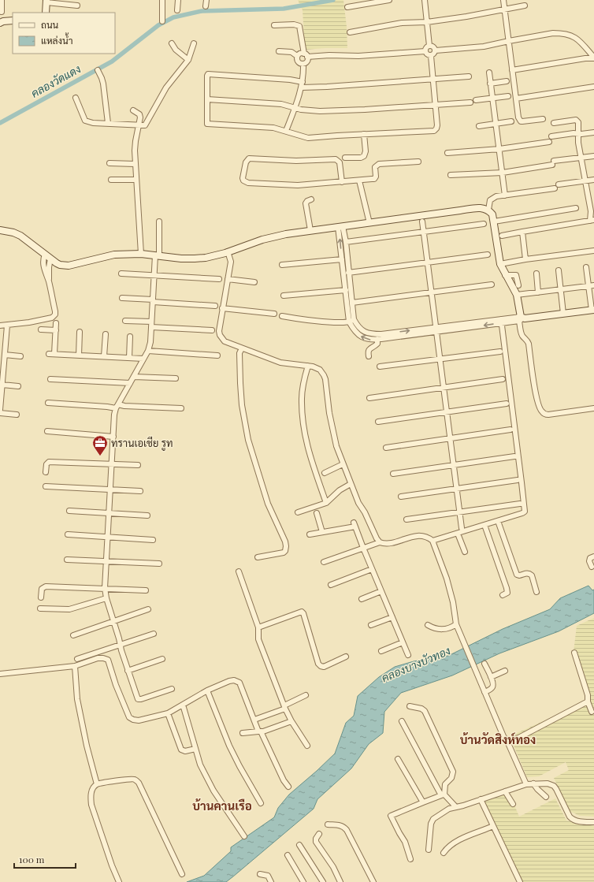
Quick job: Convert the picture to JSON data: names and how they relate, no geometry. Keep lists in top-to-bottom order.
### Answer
{
  "districts": ["บ้านวัดสิงห์ทอง", "บ้านคานเรือ"],
  "water": ["คลองวัดแดง", "คลองบางบัวทอง"],
  "places": {
    "office": ["ทรานเอเชีย รูท"]
  },
  "legend": ["ถนน", "แหล่งน้ำ"],
  "scale_bar": "100 m"
}
